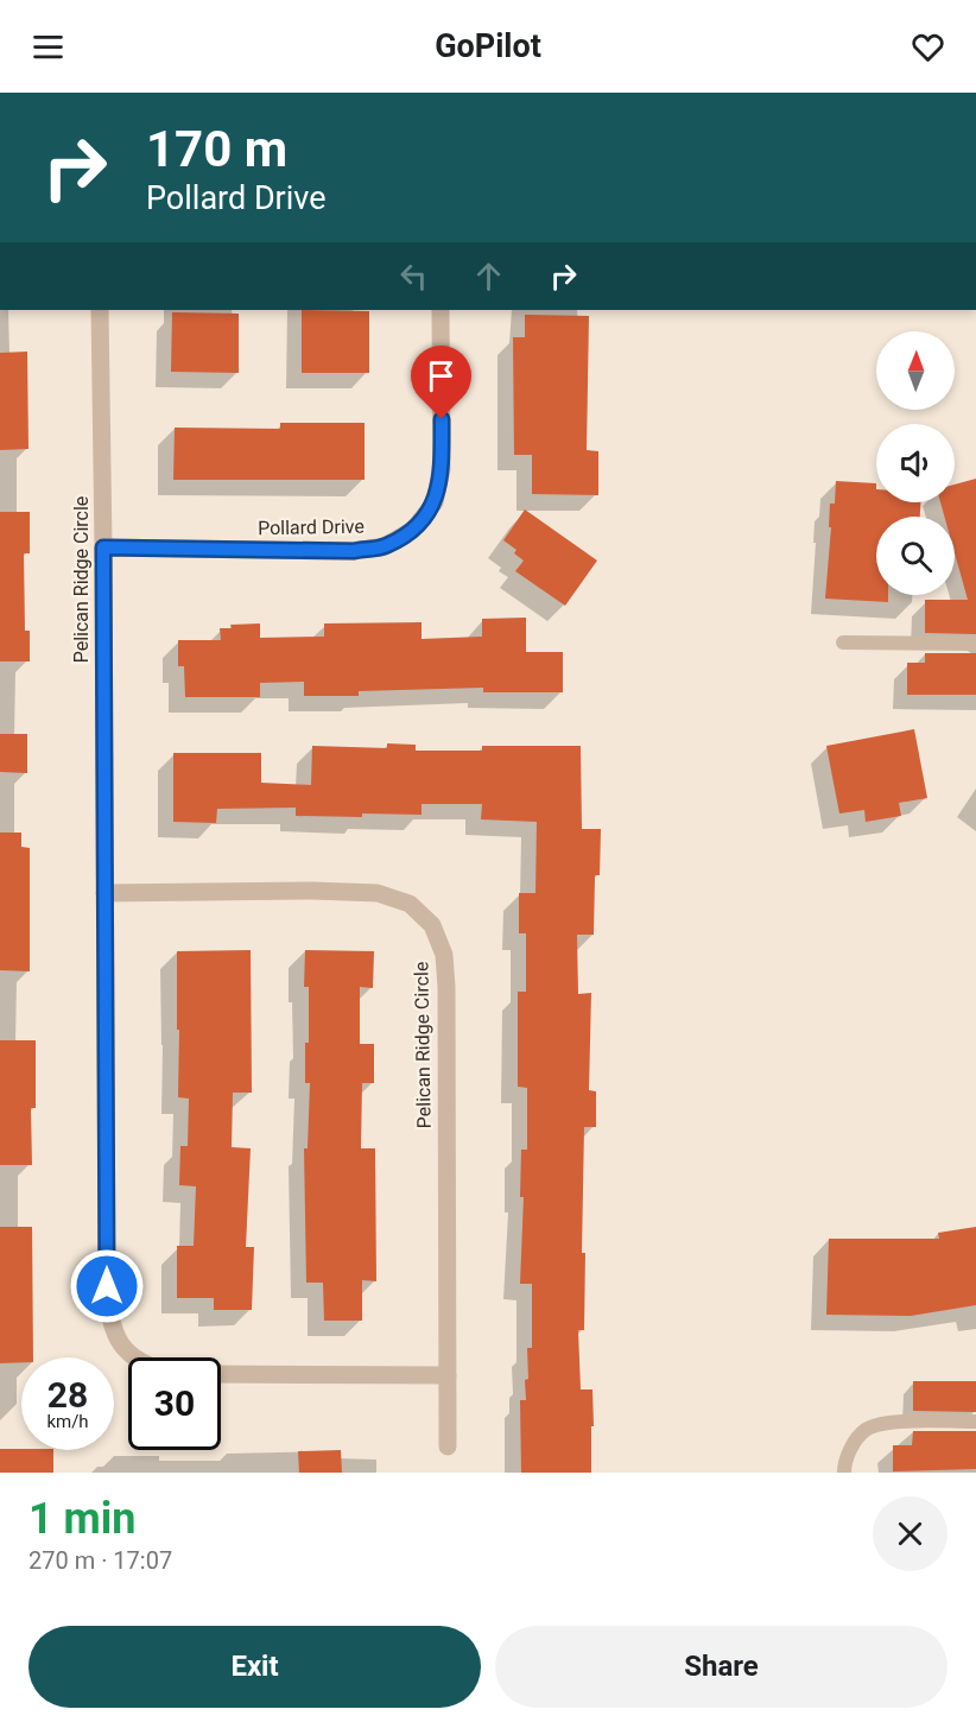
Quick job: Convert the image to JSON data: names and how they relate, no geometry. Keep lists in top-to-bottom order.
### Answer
{
  "streets": {
    "street": ["Pollard Drive", "Pelican Ridge Circle"]
  },
  "crossings": [
    ["Pollard Drive", "Pelican Ridge Circle"]
  ],
  "north": "top",
  "page": {
    "header": "GoPilot",
    "turn": ["170 m", "Pollard Drive"],
    "speed": "28 km/h",
    "limit": "30",
    "heading": ["1 min", "270 m · 17:07"],
    "buttons": ["Exit", "Share"]
  }
}
